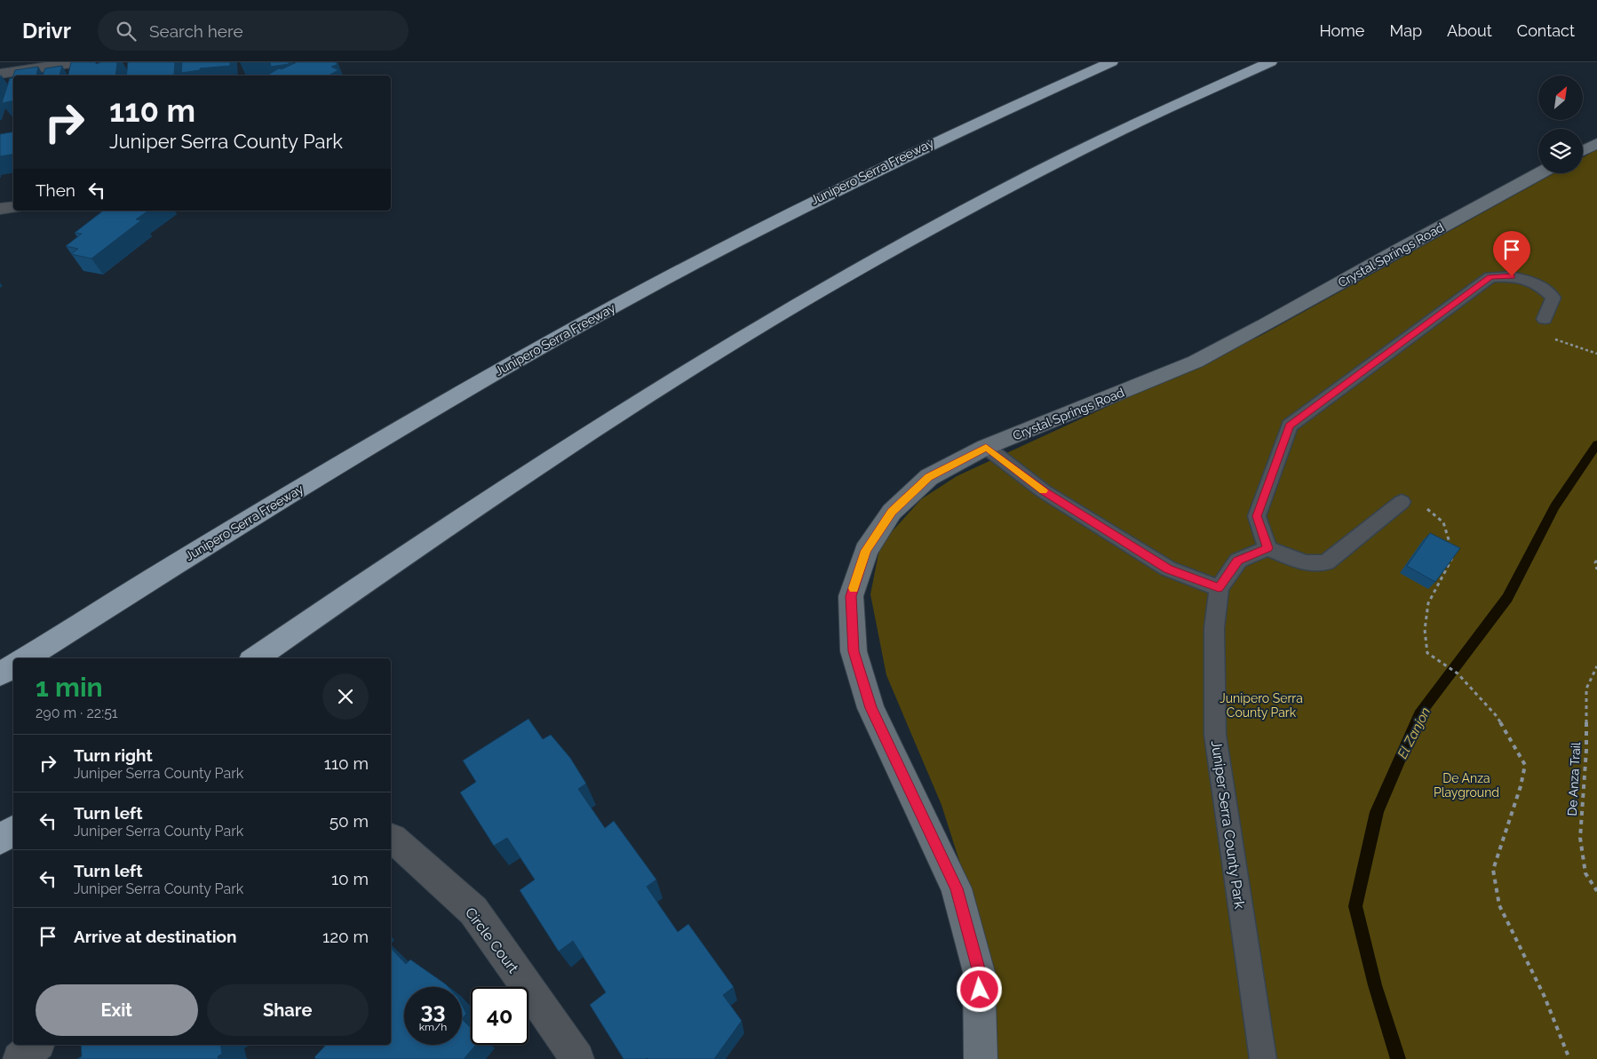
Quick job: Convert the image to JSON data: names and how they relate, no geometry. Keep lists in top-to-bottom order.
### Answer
{
  "streets": {
    "highway": ["Junipero Serra Freeway"],
    "street": ["Crystal Springs Road", "Circle Court"],
    "lane": ["Juniper Serra County Park"],
    "path": ["De Anza Trail"]
  },
  "water": ["El Zanjon"],
  "parks": ["Junipero Serra County Park", "De Anza Playground"],
  "north": "top right",
  "page": {
    "header": "Drivr",
    "search": "Search here",
    "nav": [
      "Home",
      "Map",
      "About",
      "Contact"
    ],
    "turn": ["110 m", "Juniper Serra County Park"],
    "then": "Then",
    "heading": ["1 min", "290 m · 22:51"],
    "list": [
      {
        "name": "Turn right",
        "note": "Juniper Serra County Park",
        "value": "110 m"
      },
      {
        "name": "Turn left",
        "note": "Juniper Serra County Park",
        "value": "50 m"
      },
      {
        "name": "Turn left",
        "note": "Juniper Serra County Park",
        "value": "10 m"
      },
      {
        "name": "Arrive at destination",
        "value": "120 m"
      }
    ],
    "buttons": ["Exit", "Share"],
    "speed": "33 km/h",
    "limit": "40"
  }
}
